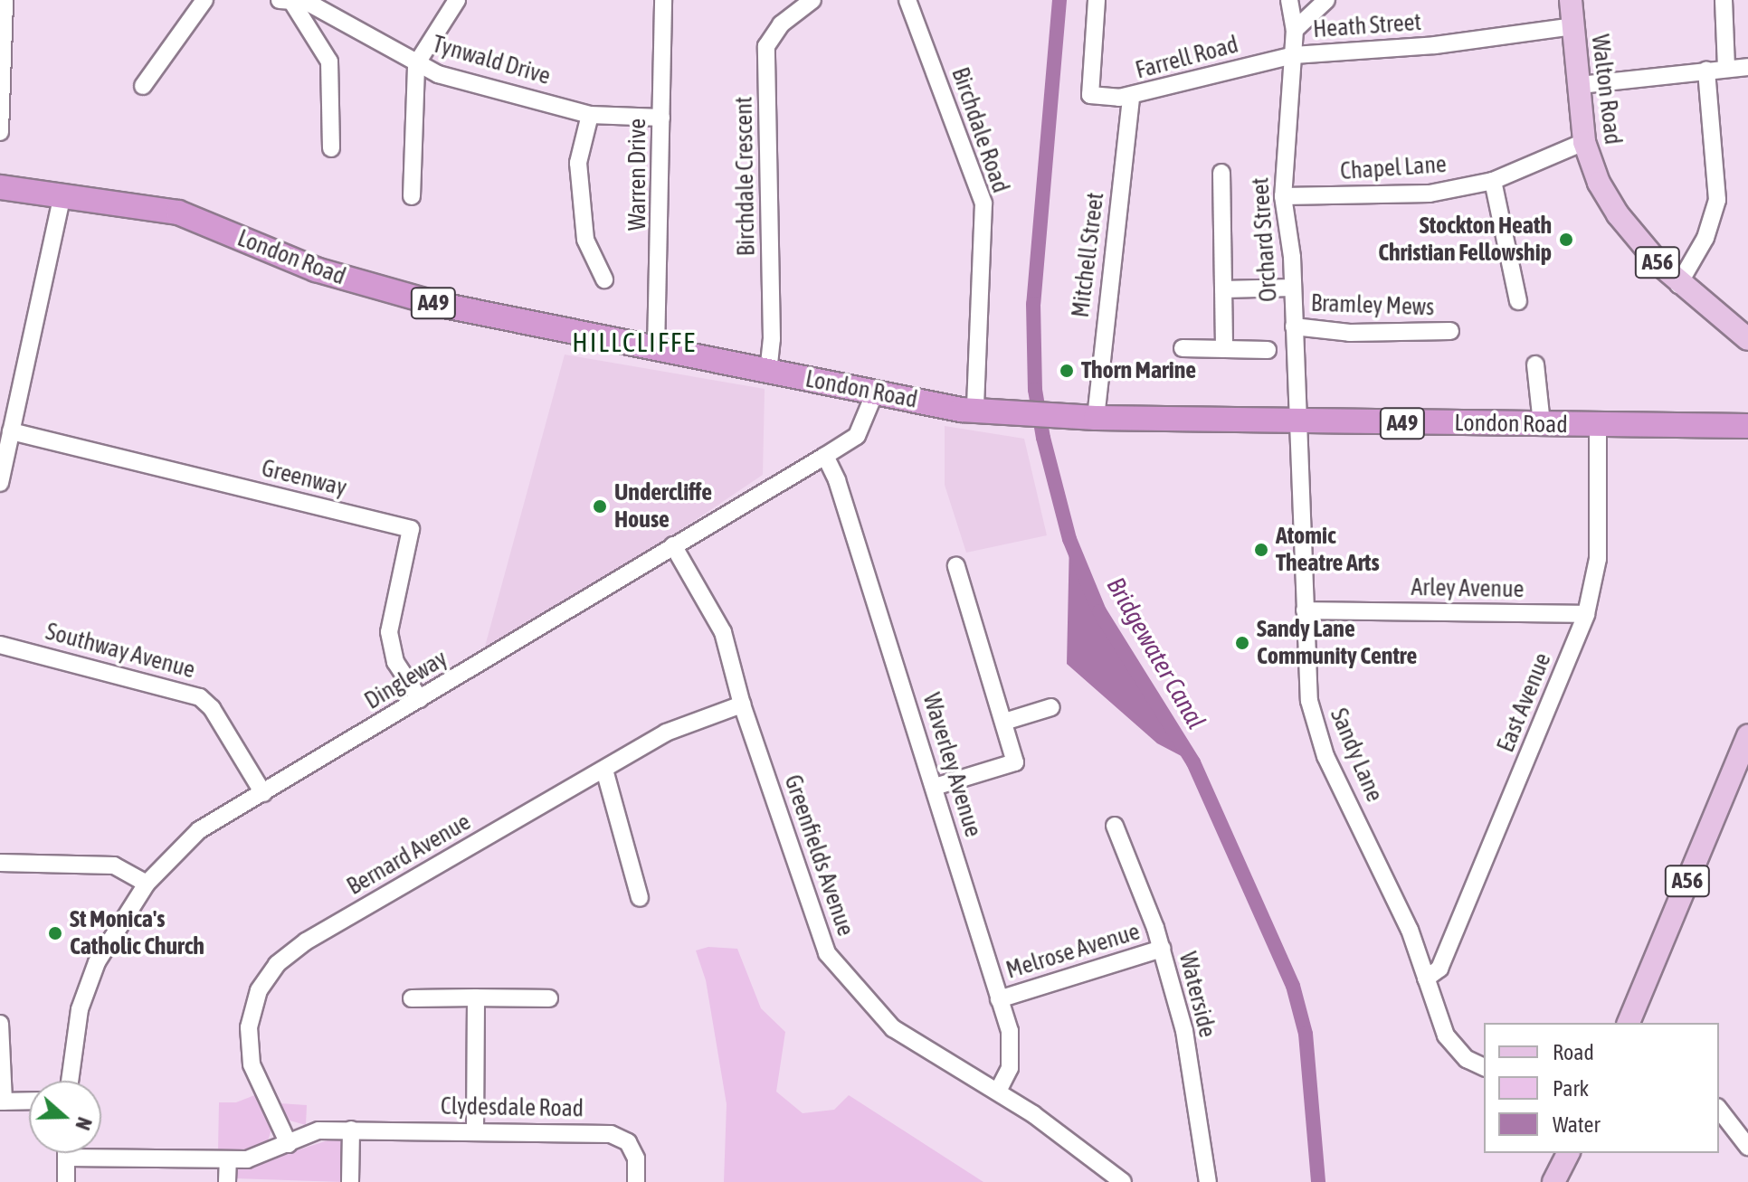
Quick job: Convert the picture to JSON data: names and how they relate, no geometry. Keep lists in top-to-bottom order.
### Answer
{
  "streets": {
    "highway": ["London Road", "A49"],
    "main road": ["Walton Road", "A56"],
    "street": [
      "Heath Street",
      "Farrell Road",
      "Tynwald Drive",
      "Birchdale Road",
      "Chapel Lane",
      "Warren Drive",
      "Birchdale Crescent",
      "Orchard Street",
      "Mitchell Street",
      "Bramley Mews",
      "Greenway",
      "Arley Avenue",
      "Southway Avenue",
      "Dingleway",
      "East Avenue",
      "Sandy Lane",
      "Waverley Avenue",
      "Bernard Avenue",
      "Greenfields Avenue",
      "Melrose Avenue",
      "Waterside",
      "Clydesdale Road"
    ]
  },
  "crossings": [
    ["Heath Street", "Farrell Road"],
    ["Heath Street", "Walton Road"],
    ["Heath Street", "Orchard Street"],
    ["Farrell Road", "Orchard Street"],
    ["Farrell Road", "Mitchell Street"],
    ["Tynwald Drive", "Warren Drive"],
    ["Walton Road", "Chapel Lane"],
    ["Birchdale Road", "London Road"],
    ["Chapel Lane", "Orchard Street"],
    ["Warren Drive", "London Road"],
    ["Birchdale Crescent", "London Road"],
    ["Orchard Street", "London Road"],
    ["Orchard Street", "Bramley Mews"],
    ["Orchard Street", "Sandy Lane"],
    ["Mitchell Street", "London Road"],
    ["London Road", "Dingleway"],
    ["London Road", "East Avenue"],
    ["London Road", "Sandy Lane"],
    ["Greenway", "Dingleway"],
    ["Arley Avenue", "East Avenue"],
    ["Arley Avenue", "Sandy Lane"],
    ["Southway Avenue", "Dingleway"],
    ["Dingleway", "Waverley Avenue"],
    ["Dingleway", "Greenfields Avenue"],
    ["East Avenue", "Sandy Lane"],
    ["Waverley Avenue", "Greenfields Avenue"],
    ["Waverley Avenue", "Melrose Avenue"],
    ["Bernard Avenue", "Greenfields Avenue"],
    ["Bernard Avenue", "Clydesdale Road"],
    ["Melrose Avenue", "Waterside"]
  ],
  "districts": ["HILLCLIFFE"],
  "water": ["Bridgewater Canal"],
  "places": [
    "Stockton Heath Christian Fellowship",
    "Thorn Marine",
    "Undercliffe House",
    "Atomic Theatre Arts",
    "Sandy Lane Community Centre",
    "St Monica's Catholic Church"
  ],
  "legend": ["Road", "Park", "Water"],
  "north": "right"
}
